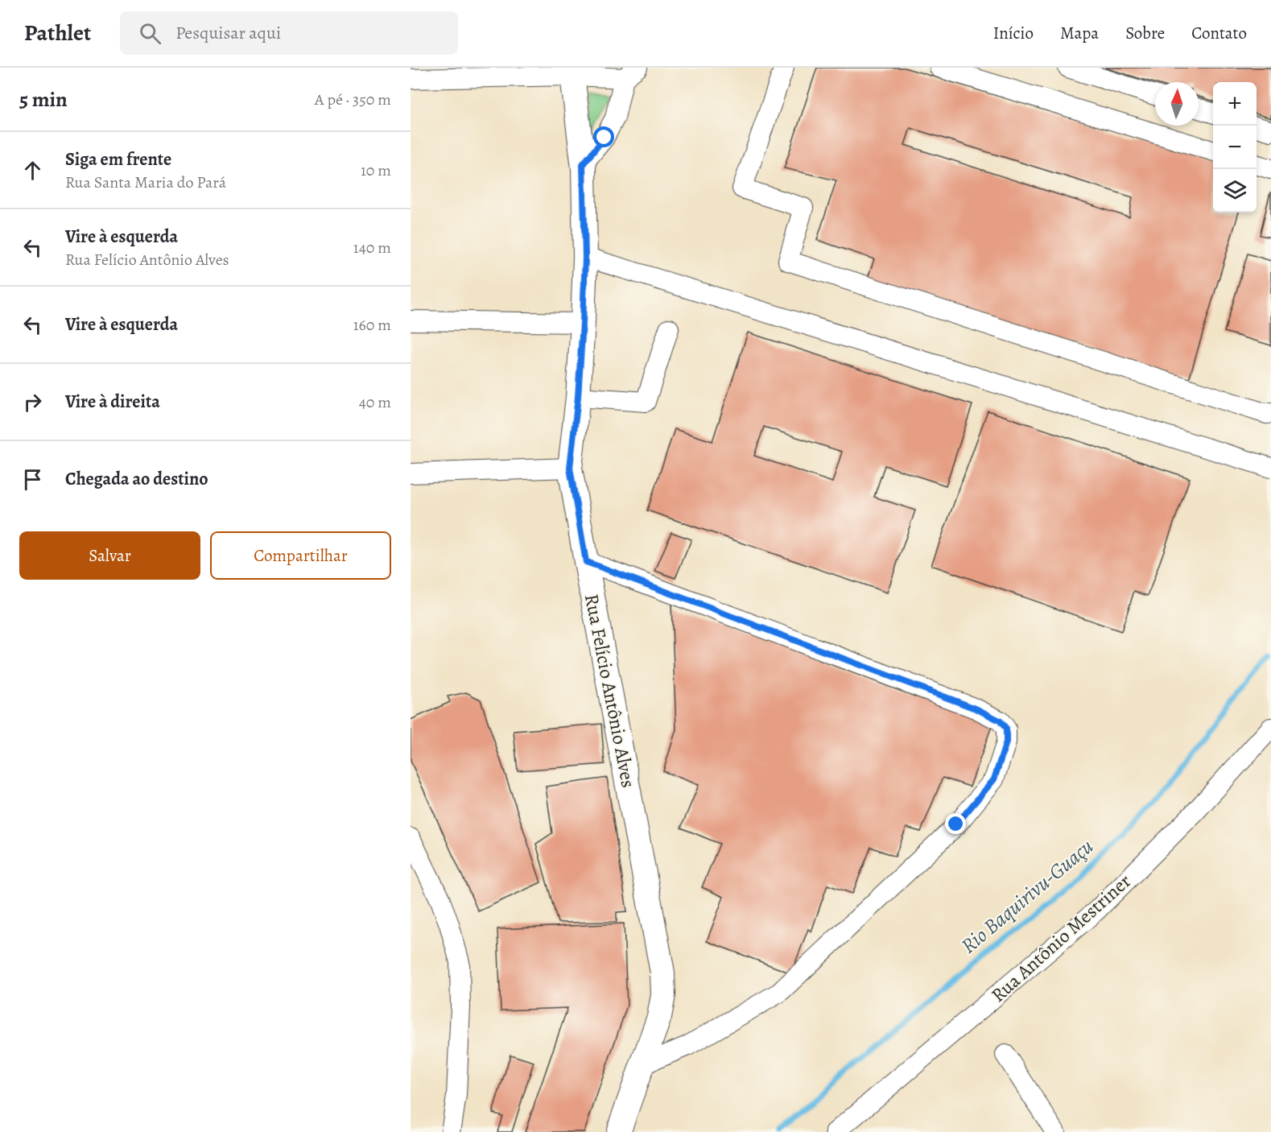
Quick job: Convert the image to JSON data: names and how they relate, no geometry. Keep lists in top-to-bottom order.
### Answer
{
  "streets": {
    "main road": ["Rua Felício Antônio Alves"],
    "street": ["Rua Antônio Mestriner"]
  },
  "water": ["Rio Baquirivu-Guaçu"],
  "north": "top",
  "page": {
    "header": "Pathlet",
    "search": "Pesquisar aqui",
    "nav": [
      "Início",
      "Mapa",
      "Sobre",
      "Contato"
    ],
    "heading": ["5 min", "A pé · 350 m"],
    "map_buttons": ["+", "−"],
    "list": [
      ["Siga em frente", "Rua Santa Maria do Pará", "10 m"],
      ["Vire à esquerda", "Rua Felício Antônio Alves", "140 m"],
      ["Vire à esquerda", "160 m"],
      ["Vire à direita", "40 m"],
      "Chegada ao destino"
    ],
    "buttons": ["Salvar", "Compartilhar"]
  }
}
